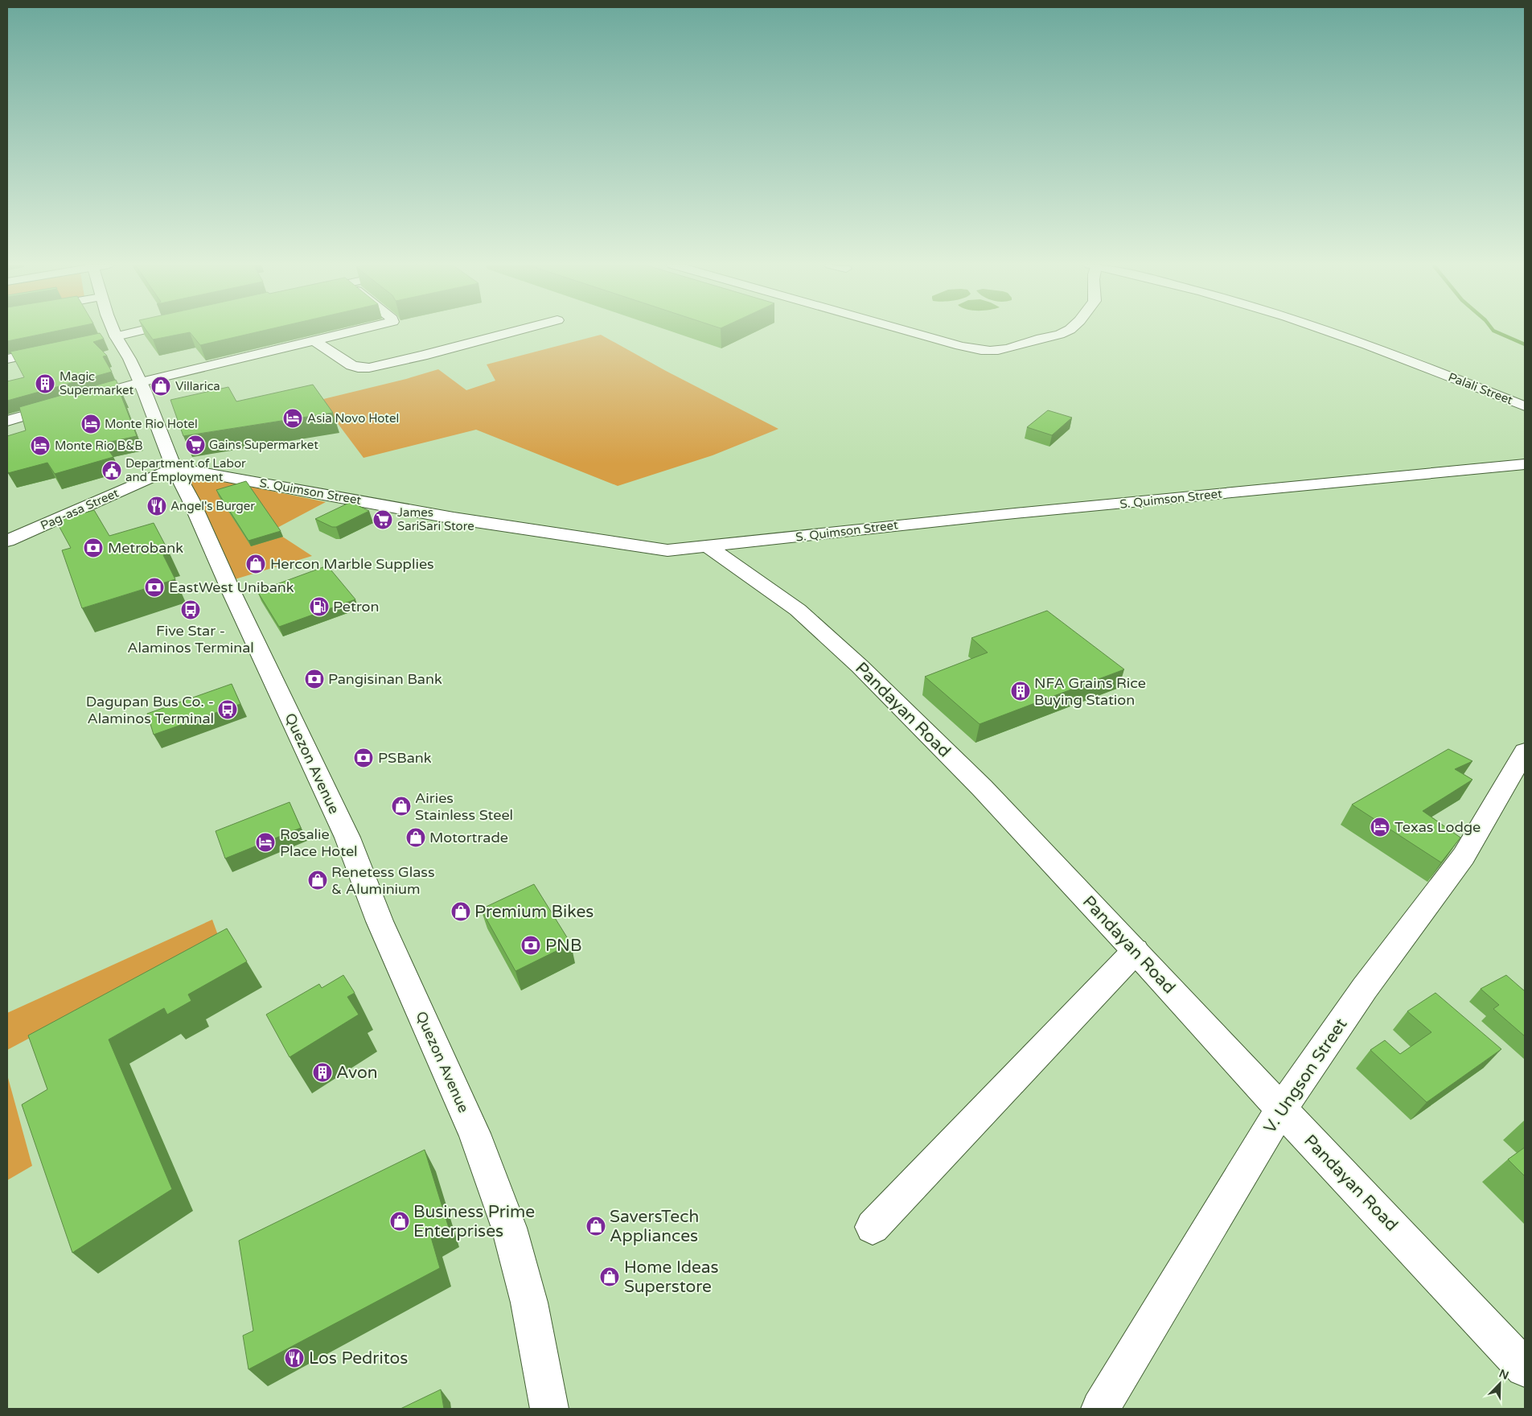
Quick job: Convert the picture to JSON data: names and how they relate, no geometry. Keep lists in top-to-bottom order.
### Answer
{
  "streets": {
    "street": [
      "Palali Street",
      "S. Quimson Street",
      "Pag-asa Street",
      "Pandayan Road",
      "Quezon Avenue",
      "V. Ungson Street"
    ]
  },
  "crossings": [
    ["S. Quimson Street", "Pag-asa Street"],
    ["S. Quimson Street", "Pandayan Road"],
    ["S. Quimson Street", "Quezon Avenue"],
    ["Pag-asa Street", "Quezon Avenue"],
    ["Pandayan Road", "V. Ungson Street"]
  ],
  "places": {
    "building": ["Magic Supermarket", "NFA Grains Rice Buying Station", "Avon"],
    "shop": [
      "Villarica",
      "Hercon Marble Supplies",
      "Airies Stainless Steel",
      "Motortrade",
      "Renetess Glass & Aluminium",
      "Premium Bikes",
      "Business Prime Enterprises",
      "SaversTech Appliances",
      "Home Ideas Superstore"
    ],
    "hotel": [
      "Asia Novo Hotel",
      "Monte Rio Hotel",
      "Monte Rio B&B",
      "Texas Lodge",
      "Rosalie Place Hotel"
    ],
    "supermarket": ["Gains Supermarket", "James SariSari Store"],
    "public building": ["Department of Labor and Employment"],
    "restaurant": ["Angel's Burger", "Los Pedritos"],
    "bank": [
      "Metrobank",
      "EastWest Unibank",
      "Pangisinan Bank",
      "PSBank",
      "PNB"
    ],
    "fuel station": ["Petron"],
    "bus stop": ["Five Star - Alaminos Terminal", "Dagupan Bus Co. - Alaminos Terminal"]
  },
  "north": "top right"
}
